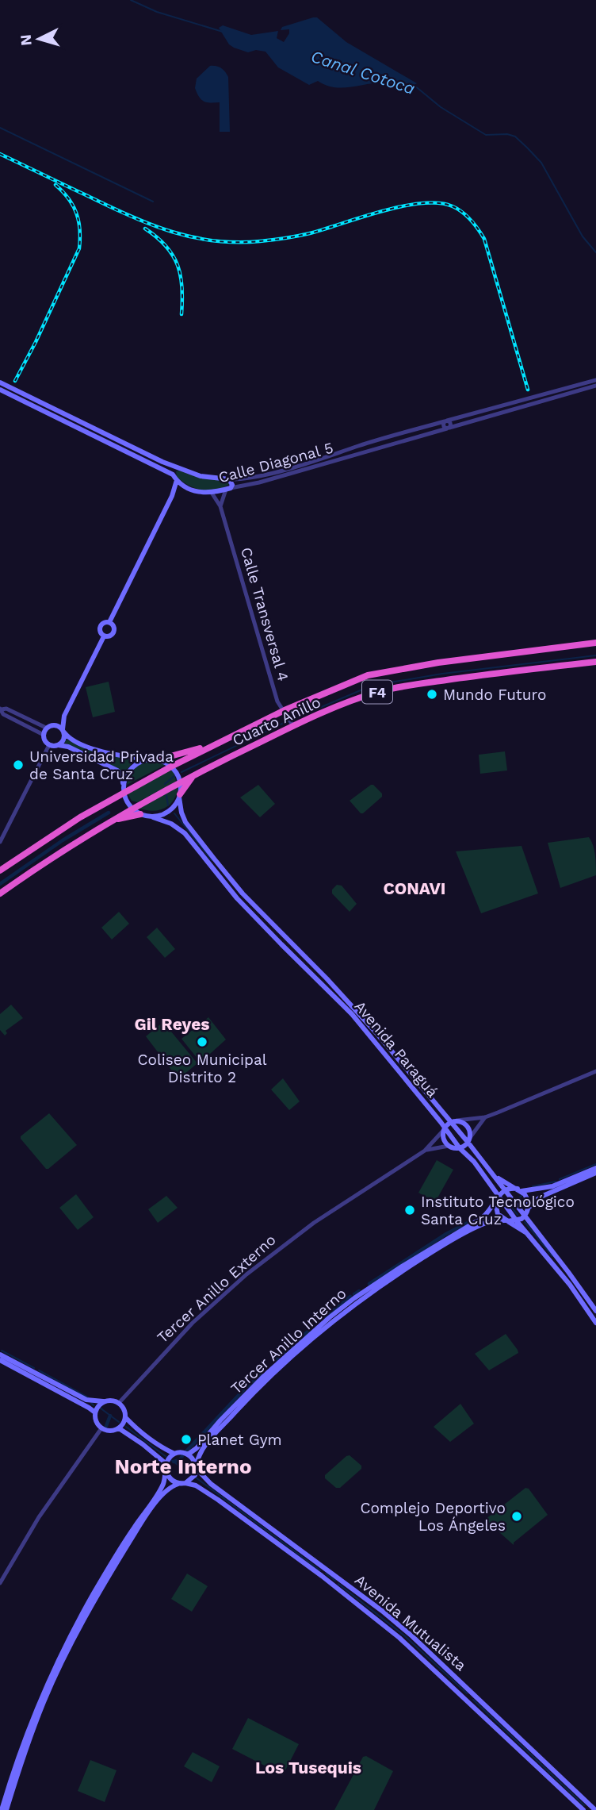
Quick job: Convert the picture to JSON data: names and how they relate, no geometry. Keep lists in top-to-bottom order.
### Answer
{
  "streets": {
    "highway": ["F4", "Cuarto Anillo"],
    "main road": [
      "Calle Diagonal 5",
      "Avenida Paraguá",
      "Tercer Anillo Interno",
      "Avenida Mutualista"
    ],
    "street": ["Calle Transversal 4", "Tercer Anillo Externo"]
  },
  "crossings": [
    ["Calle Diagonal 5", "Calle Transversal 4"],
    ["Calle Transversal 4", "Cuarto Anillo"],
    ["Cuarto Anillo", "Avenida Paraguá"],
    ["Avenida Paraguá", "Tercer Anillo Externo"],
    ["Avenida Paraguá", "Tercer Anillo Interno"],
    ["Tercer Anillo Interno", "Avenida Mutualista"]
  ],
  "districts": [
    "CONAVI",
    "Gil Reyes",
    "Norte Interno",
    "Los Tusequis"
  ],
  "water": ["Canal Cotoca"],
  "places": [
    "Mundo Futuro",
    "Universidad Privada de Santa Cruz",
    "Coliseo Municipal Distrito 2",
    "Instituto Tecnológico Santa Cruz",
    "Planet Gym",
    "Complejo Deportivo Los Ángeles"
  ],
  "north": "left"
}
